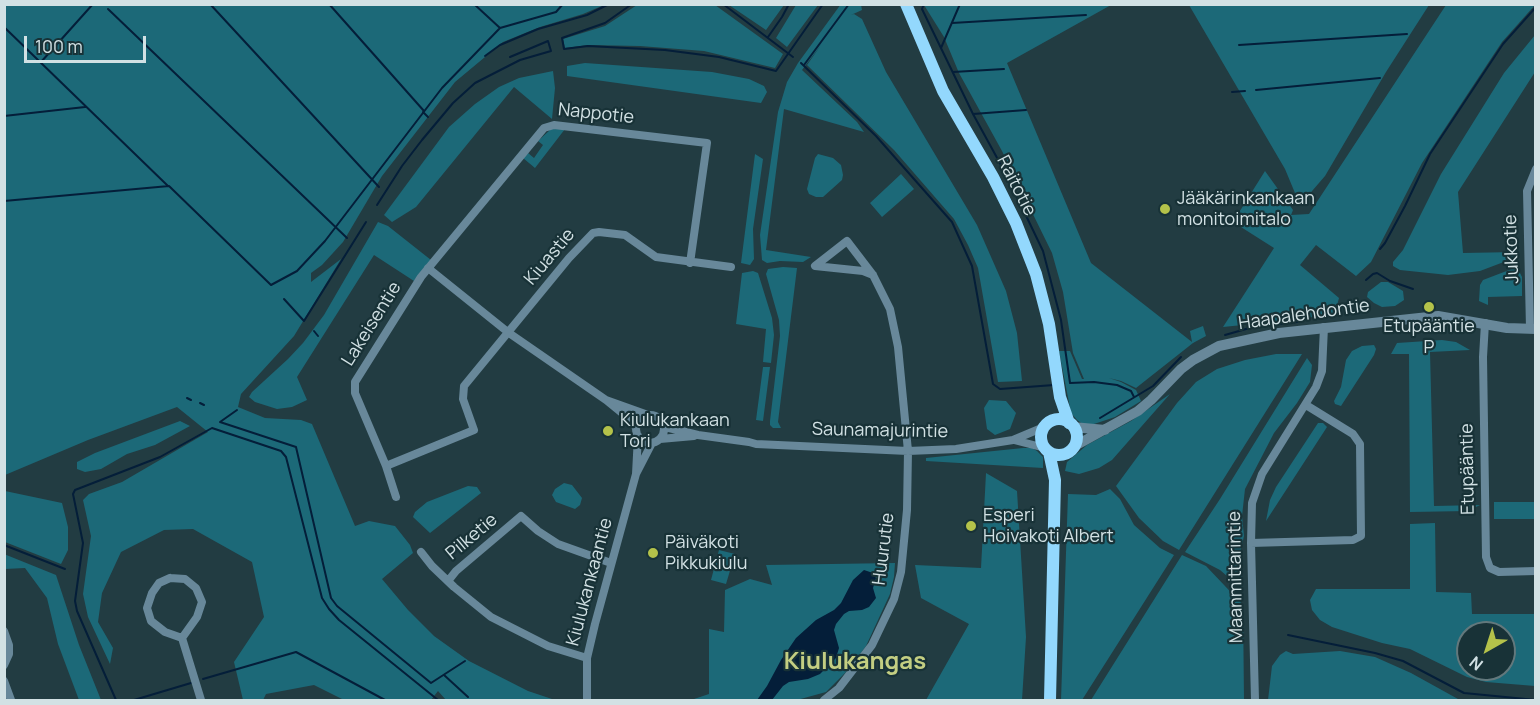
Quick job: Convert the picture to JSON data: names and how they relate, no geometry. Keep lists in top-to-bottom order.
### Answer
{
  "streets": {
    "main road": ["Raitotie"],
    "street": [
      "Nappotie",
      "Jukkotie",
      "Kiuastie",
      "Haapalehdontie",
      "Lakeisentie",
      "Saunamajurintie",
      "Etupääntie",
      "Pilketie",
      "Huurutie",
      "Maanmittarintie",
      "Kiulukankaantie"
    ]
  },
  "crossings": [
    ["Nappotie", "Kiuastie"],
    ["Nappotie", "Lakeisentie"],
    ["Raitotie", "Haapalehdontie"],
    ["Raitotie", "Saunamajurintie"],
    ["Jukkotie", "Haapalehdontie"],
    ["Haapalehdontie", "Saunamajurintie"],
    ["Haapalehdontie", "Etupääntie"],
    ["Haapalehdontie", "Maanmittarintie"],
    ["Saunamajurintie", "Huurutie"],
    ["Saunamajurintie", "Kiulukankaantie"],
    ["Pilketie", "Kiulukankaantie"]
  ],
  "districts": ["Kiulukangas"],
  "places": [
    "Jääkärinkankaan monitoimitalo",
    "Etupääntie P",
    "Kiulukankaan Tori",
    "Esperi Hoivakoti Albert",
    "Päiväkoti Pikkukiulu"
  ],
  "scale_bar": "100 m",
  "north": "bottom left"
}
